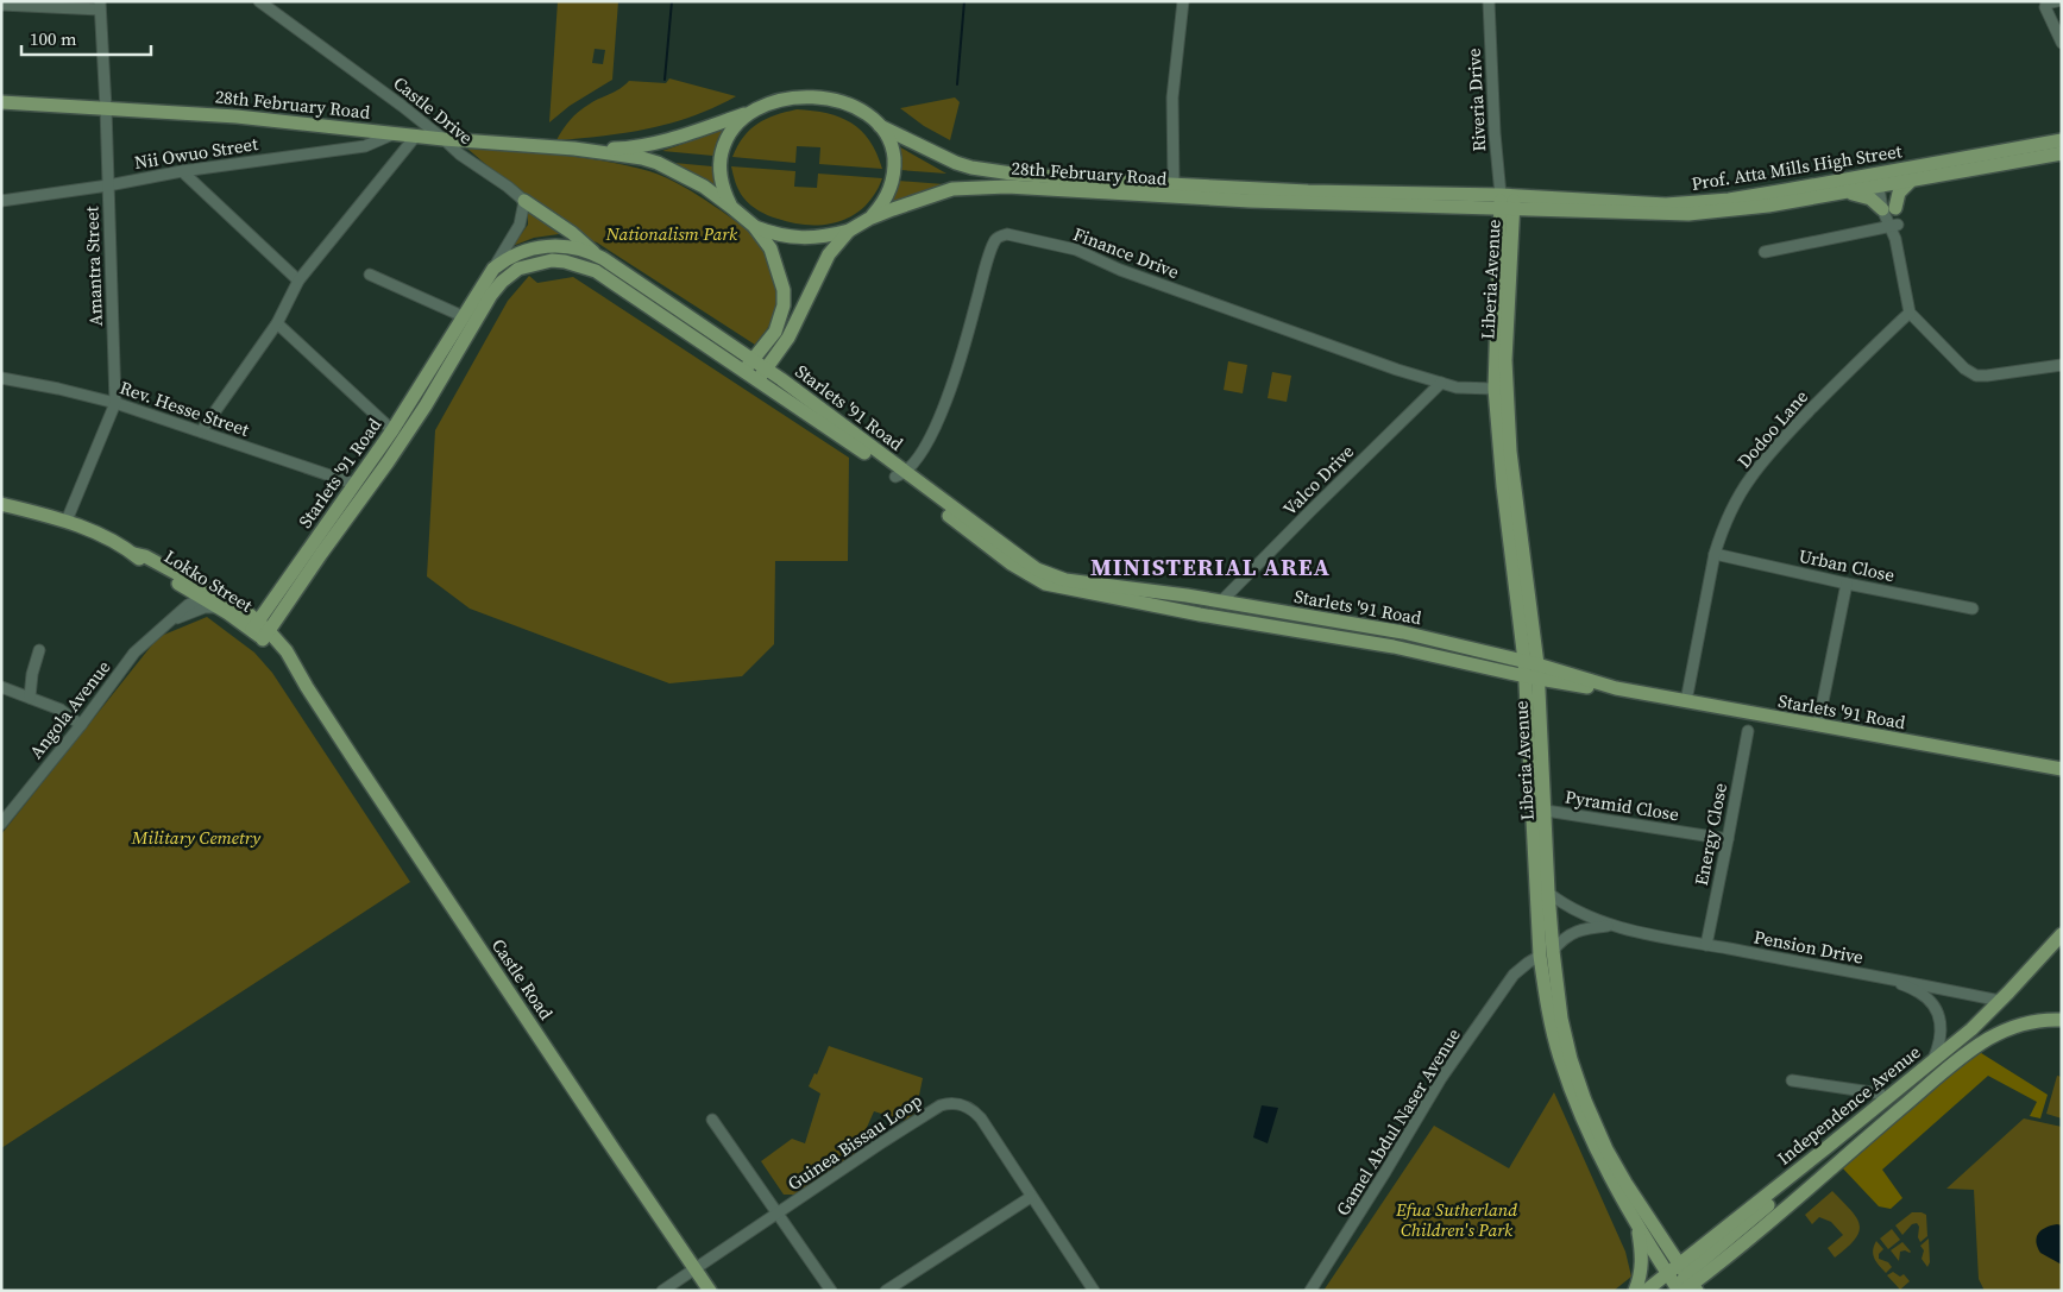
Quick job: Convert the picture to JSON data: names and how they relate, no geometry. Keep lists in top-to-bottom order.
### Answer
{
  "streets": {
    "main road": [
      "28th February Road",
      "Prof. Atta Mills High Street",
      "Liberia Avenue",
      "Starlets '91 Road",
      "Lokko Street",
      "Castle Road",
      "Independence Avenue"
    ],
    "street": [
      "Riveria Drive",
      "Castle Drive",
      "Nii Owuo Street",
      "Finance Drive",
      "Amantra Street",
      "Rev. Hesse Street",
      "Dodoo Lane",
      "Valco Drive",
      "Urban Close",
      "Angola Avenue",
      "Pyramid Close",
      "Energy Close",
      "Pension Drive",
      "Gamel Abdul Naser Avenue",
      "Guinea Bissau Loop"
    ]
  },
  "crossings": [
    ["Riveria Drive", "28th February Road"],
    ["Riveria Drive", "Prof. Atta Mills High Street"],
    ["Riveria Drive", "Liberia Avenue"],
    ["28th February Road", "Castle Drive"],
    ["28th February Road", "Nii Owuo Street"],
    ["28th February Road", "Prof. Atta Mills High Street"],
    ["28th February Road", "Amantra Street"],
    ["28th February Road", "Liberia Avenue"],
    ["28th February Road", "Starlets '91 Road"],
    ["Nii Owuo Street", "Amantra Street"],
    ["Prof. Atta Mills High Street", "Liberia Avenue"],
    ["Finance Drive", "Liberia Avenue"],
    ["Finance Drive", "Starlets '91 Road"],
    ["Finance Drive", "Valco Drive"],
    ["Amantra Street", "Rev. Hesse Street"],
    ["Amantra Street", "Lokko Street"],
    ["Liberia Avenue", "Starlets '91 Road"],
    ["Liberia Avenue", "Pyramid Close"],
    ["Liberia Avenue", "Pension Drive"],
    ["Liberia Avenue", "Independence Avenue"],
    ["Liberia Avenue", "Gamel Abdul Naser Avenue"],
    ["Starlets '91 Road", "Rev. Hesse Street"],
    ["Starlets '91 Road", "Dodoo Lane"],
    ["Starlets '91 Road", "Valco Drive"],
    ["Starlets '91 Road", "Lokko Street"],
    ["Starlets '91 Road", "Castle Road"],
    ["Dodoo Lane", "Urban Close"],
    ["Lokko Street", "Angola Avenue"],
    ["Lokko Street", "Castle Road"],
    ["Pyramid Close", "Energy Close"],
    ["Energy Close", "Pension Drive"],
    ["Pension Drive", "Independence Avenue"],
    ["Pension Drive", "Gamel Abdul Naser Avenue"],
    ["Castle Road", "Guinea Bissau Loop"]
  ],
  "districts": ["MINISTERIAL AREA"],
  "parks": ["Nationalism Park", "Military Cemetry", "Efua Sutherland Children's Park"],
  "scale_bar": "100 m"
}
